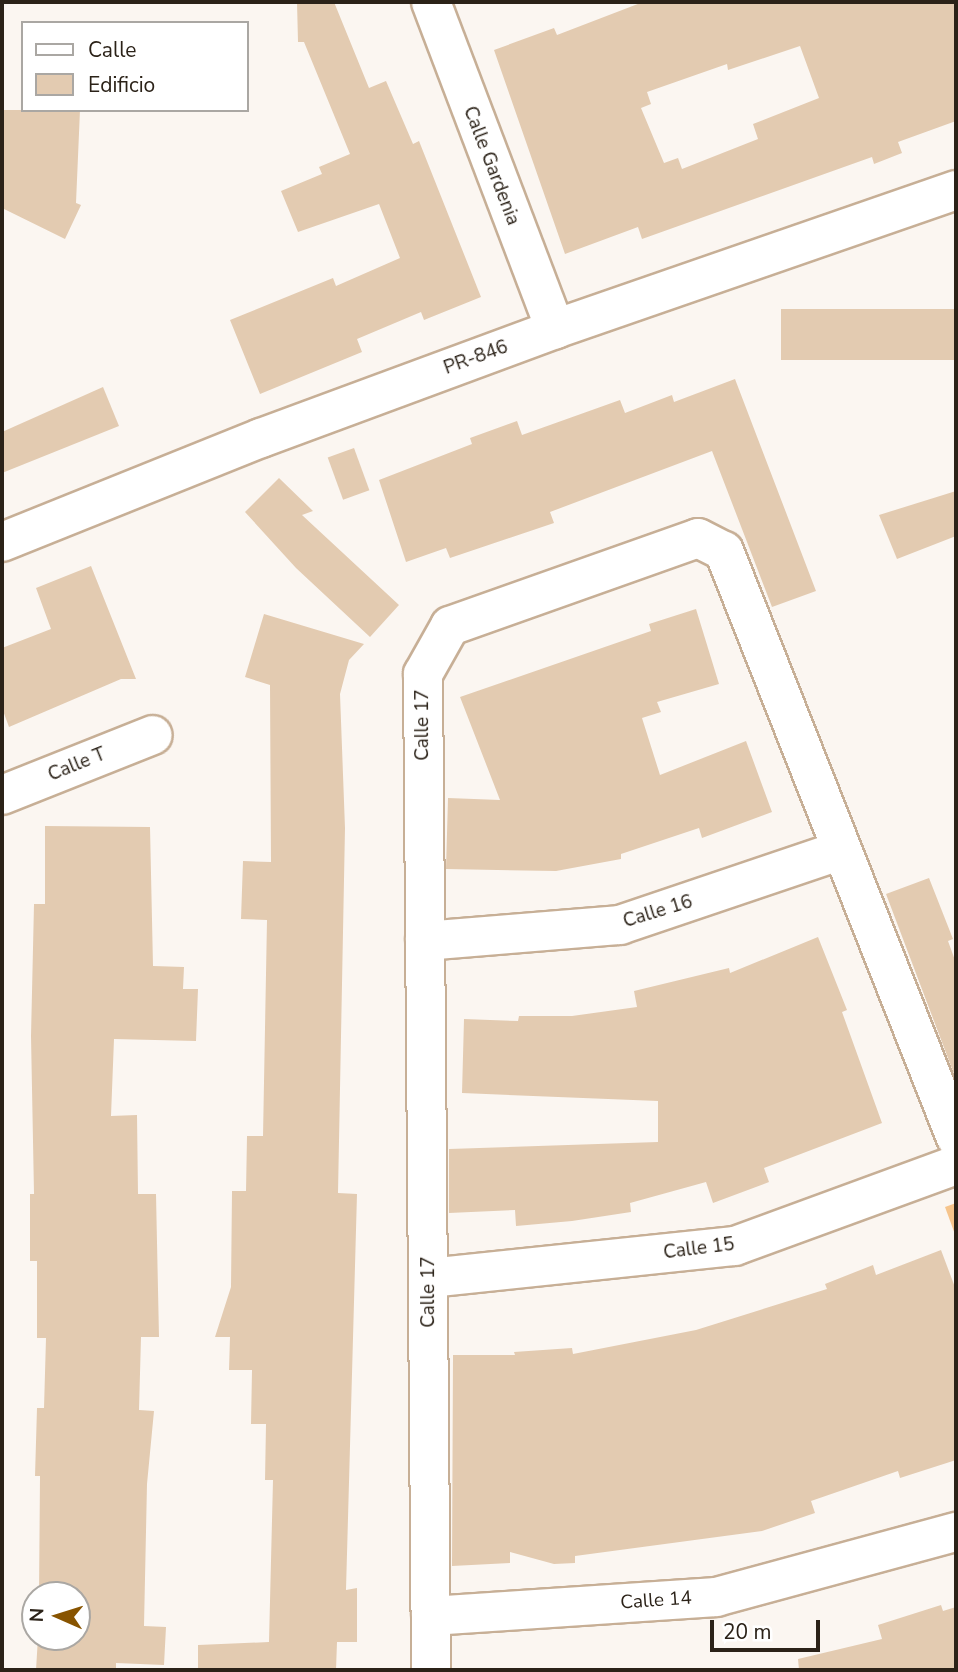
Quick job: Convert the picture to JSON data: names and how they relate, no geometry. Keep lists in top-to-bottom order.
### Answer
{
  "streets": {
    "street": [
      "Calle Gardenia",
      "PR-846",
      "Calle 17",
      "Calle T",
      "Calle 16",
      "Calle 15",
      "Calle 14"
    ]
  },
  "crossings": [
    ["Calle Gardenia", "PR-846"],
    ["Calle 17", "Calle 16"],
    ["Calle 17", "Calle 15"],
    ["Calle 17", "Calle 14"]
  ],
  "legend": ["Calle", "Edificio"],
  "scale_bar": "20 m",
  "north": "left"
}
